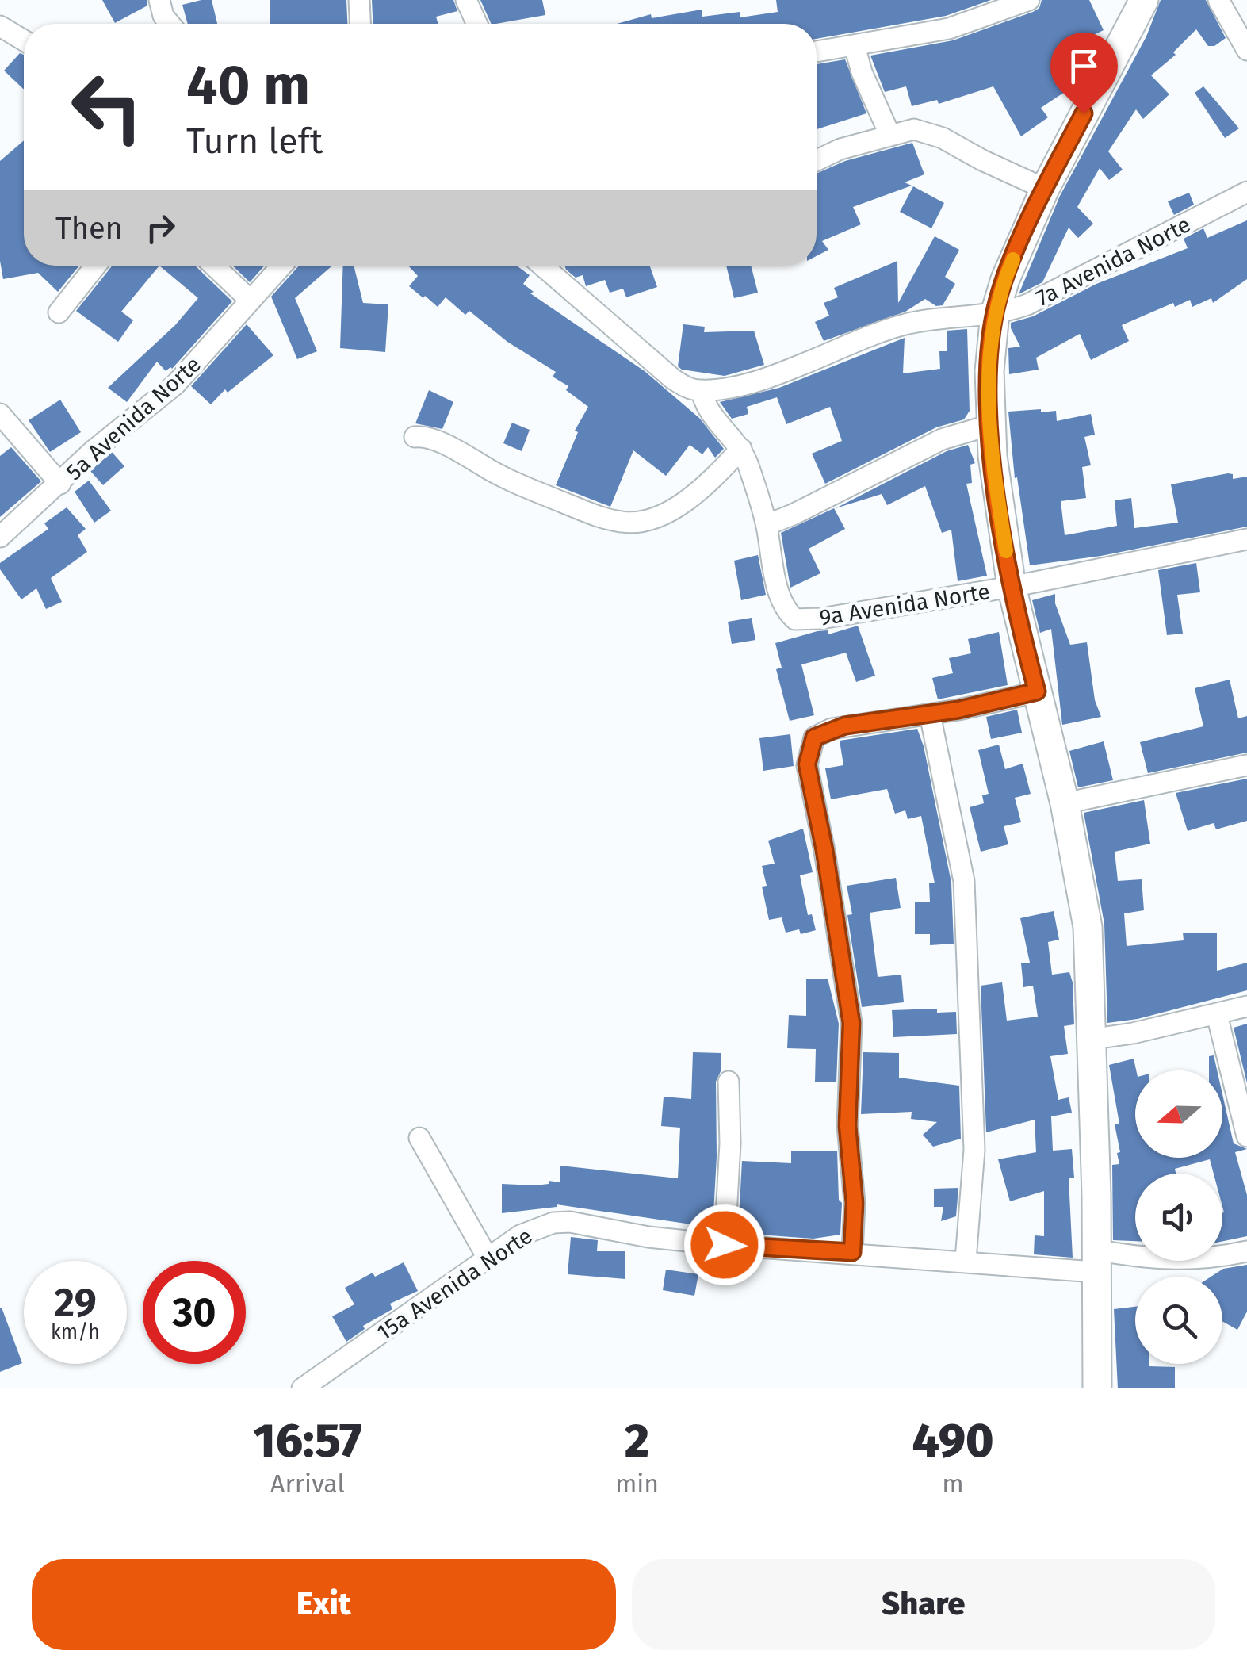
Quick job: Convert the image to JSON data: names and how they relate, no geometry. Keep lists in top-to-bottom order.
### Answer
{
  "streets": {
    "street": [
      "7a Avenida Norte",
      "5a Avenida Norte",
      "9a Avenida Norte",
      "15a Avenida Norte"
    ]
  },
  "north": "left",
  "page": {
    "turn": ["40 m", "Turn left"],
    "then": "Then",
    "speed": "29 km/h",
    "limit": "30",
    "eta": [
      "16:57",
      "Arrival",
      "2",
      "min",
      "490",
      "m"
    ],
    "buttons": ["Exit", "Share"]
  }
}
